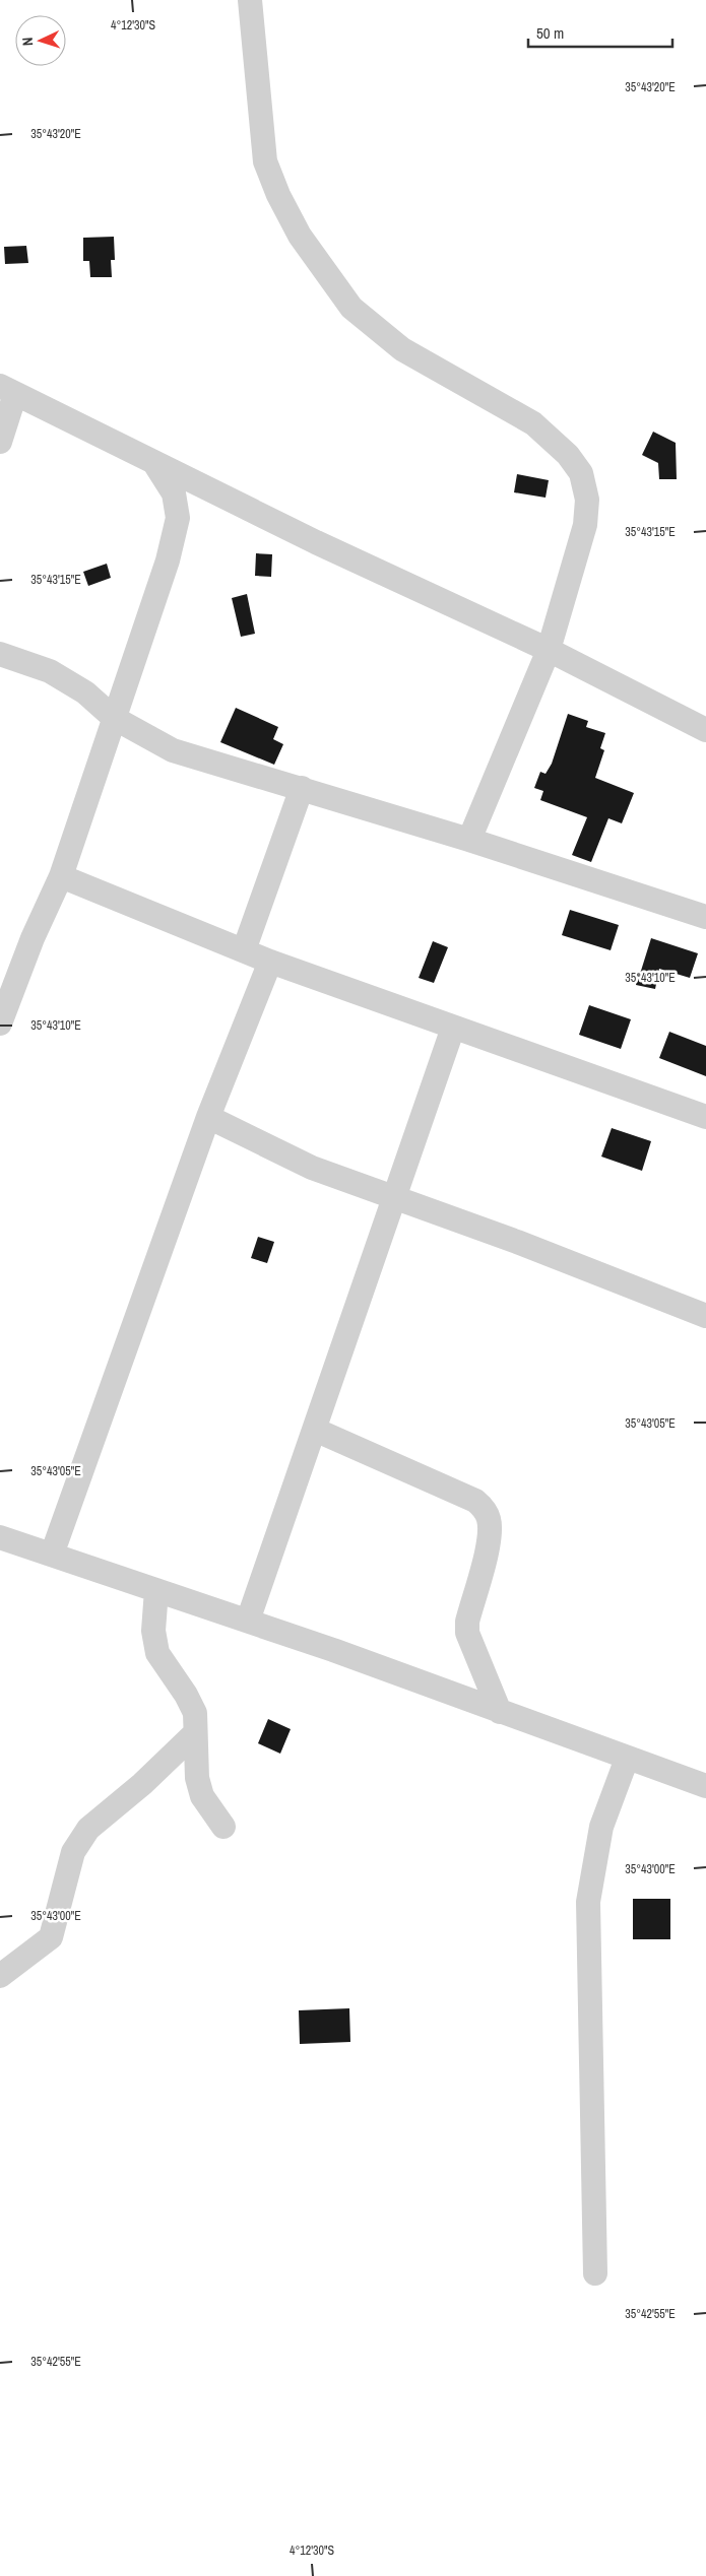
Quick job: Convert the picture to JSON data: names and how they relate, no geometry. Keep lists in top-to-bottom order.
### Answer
{
  "scale_bar": "50 m",
  "north": "left",
  "coordinates": [
    "4°12'30\"S",
    "35°43'20\"E",
    "35°43'15\"E",
    "35°43'10\"E",
    "35°43'05\"E",
    "35°43'00\"E",
    "35°42'55\"E"
  ]
}
